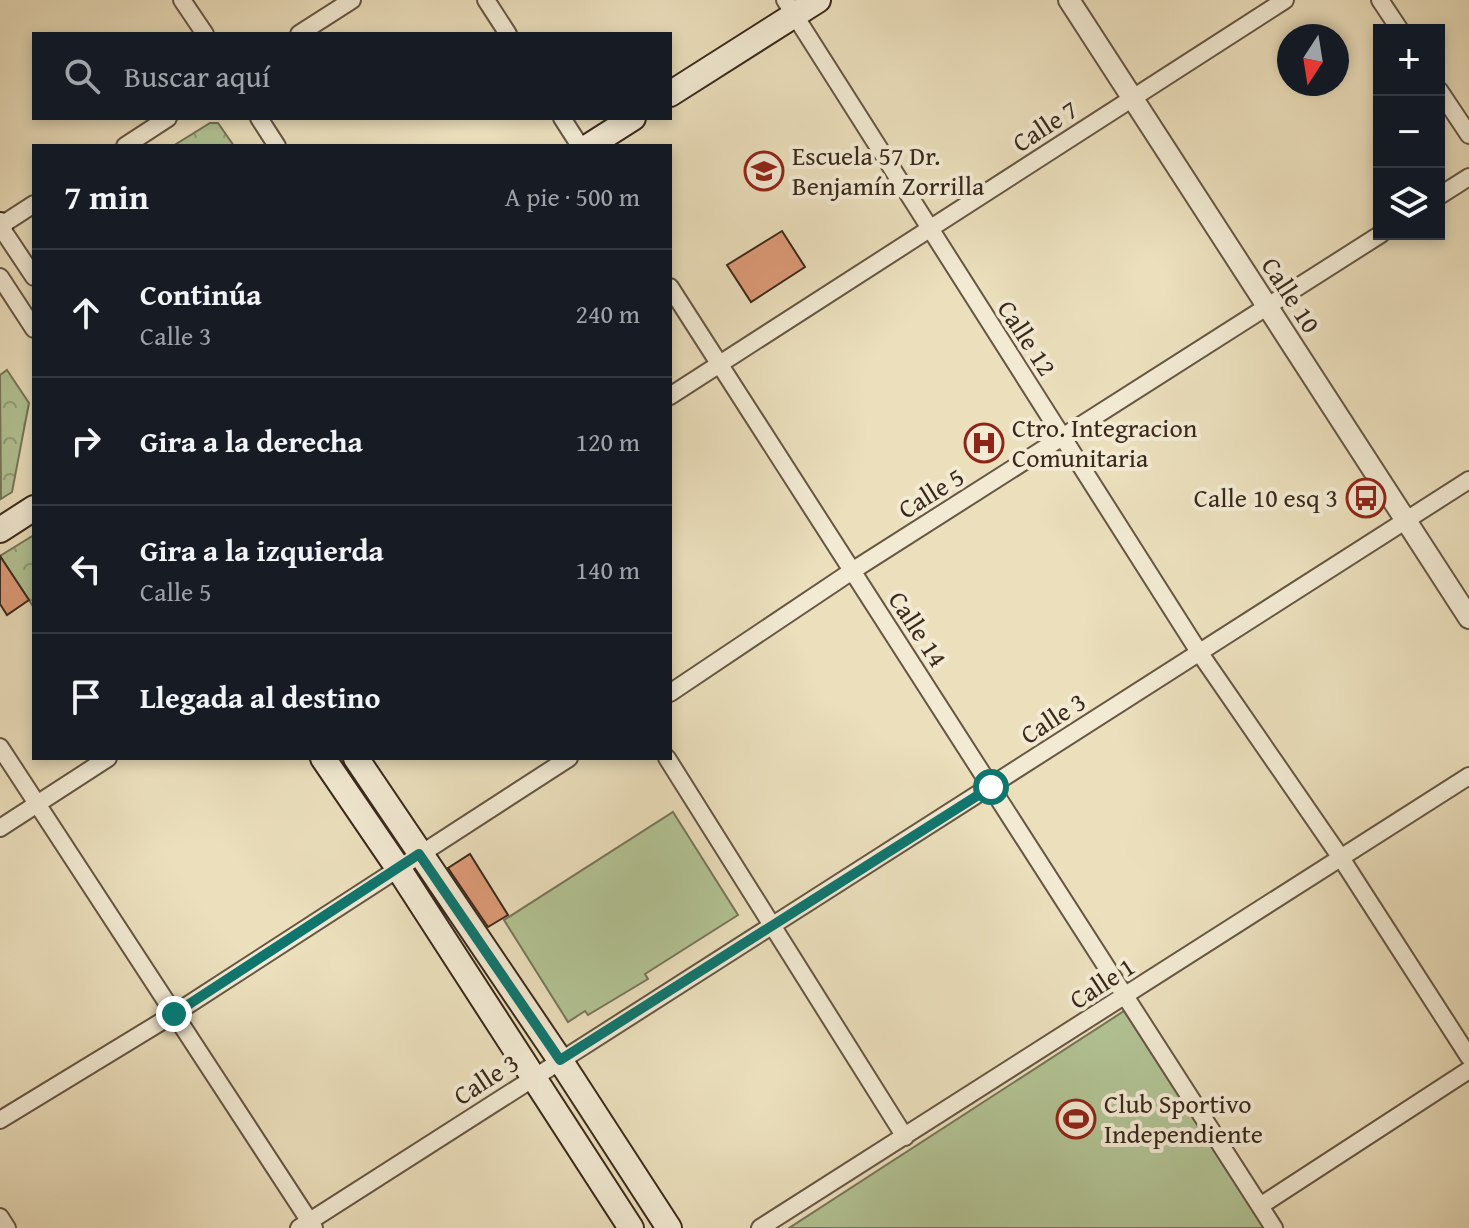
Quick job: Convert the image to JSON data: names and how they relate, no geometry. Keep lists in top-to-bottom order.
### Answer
{
  "streets": {
    "street": [
      "Calle 7",
      "Calle 10",
      "Calle 12",
      "Calle 5",
      "Calle 14",
      "Calle 3",
      "Calle 1"
    ]
  },
  "crossings": [
    ["Calle 7", "Calle 10"],
    ["Calle 7", "Calle 12"],
    ["Calle 7", "Calle 14"],
    ["Calle 10", "Calle 5"],
    ["Calle 10", "Calle 3"],
    ["Calle 12", "Calle 5"],
    ["Calle 12", "Calle 3"],
    ["Calle 12", "Calle 1"],
    ["Calle 5", "Calle 14"],
    ["Calle 14", "Calle 3"],
    ["Calle 14", "Calle 1"]
  ],
  "places": {
    "school or university": ["Escuela 57 Dr. Benjamín Zorrilla"],
    "hospital": ["Ctro. Integracion Comunitaria"],
    "bus stop": ["Calle 10 esq 3"],
    "sports": ["Club Sportivo Independiente"]
  },
  "north": "bottom",
  "page": {
    "map_buttons": ["+", "−"],
    "search": "Buscar aquí",
    "heading": ["7 min", "A pie · 500 m"],
    "list": [
      ["Continúa", "Calle 3", "240 m"],
      ["Gira a la derecha", "120 m"],
      ["Gira a la izquierda", "Calle 5", "140 m"],
      "Llegada al destino"
    ]
  }
}
